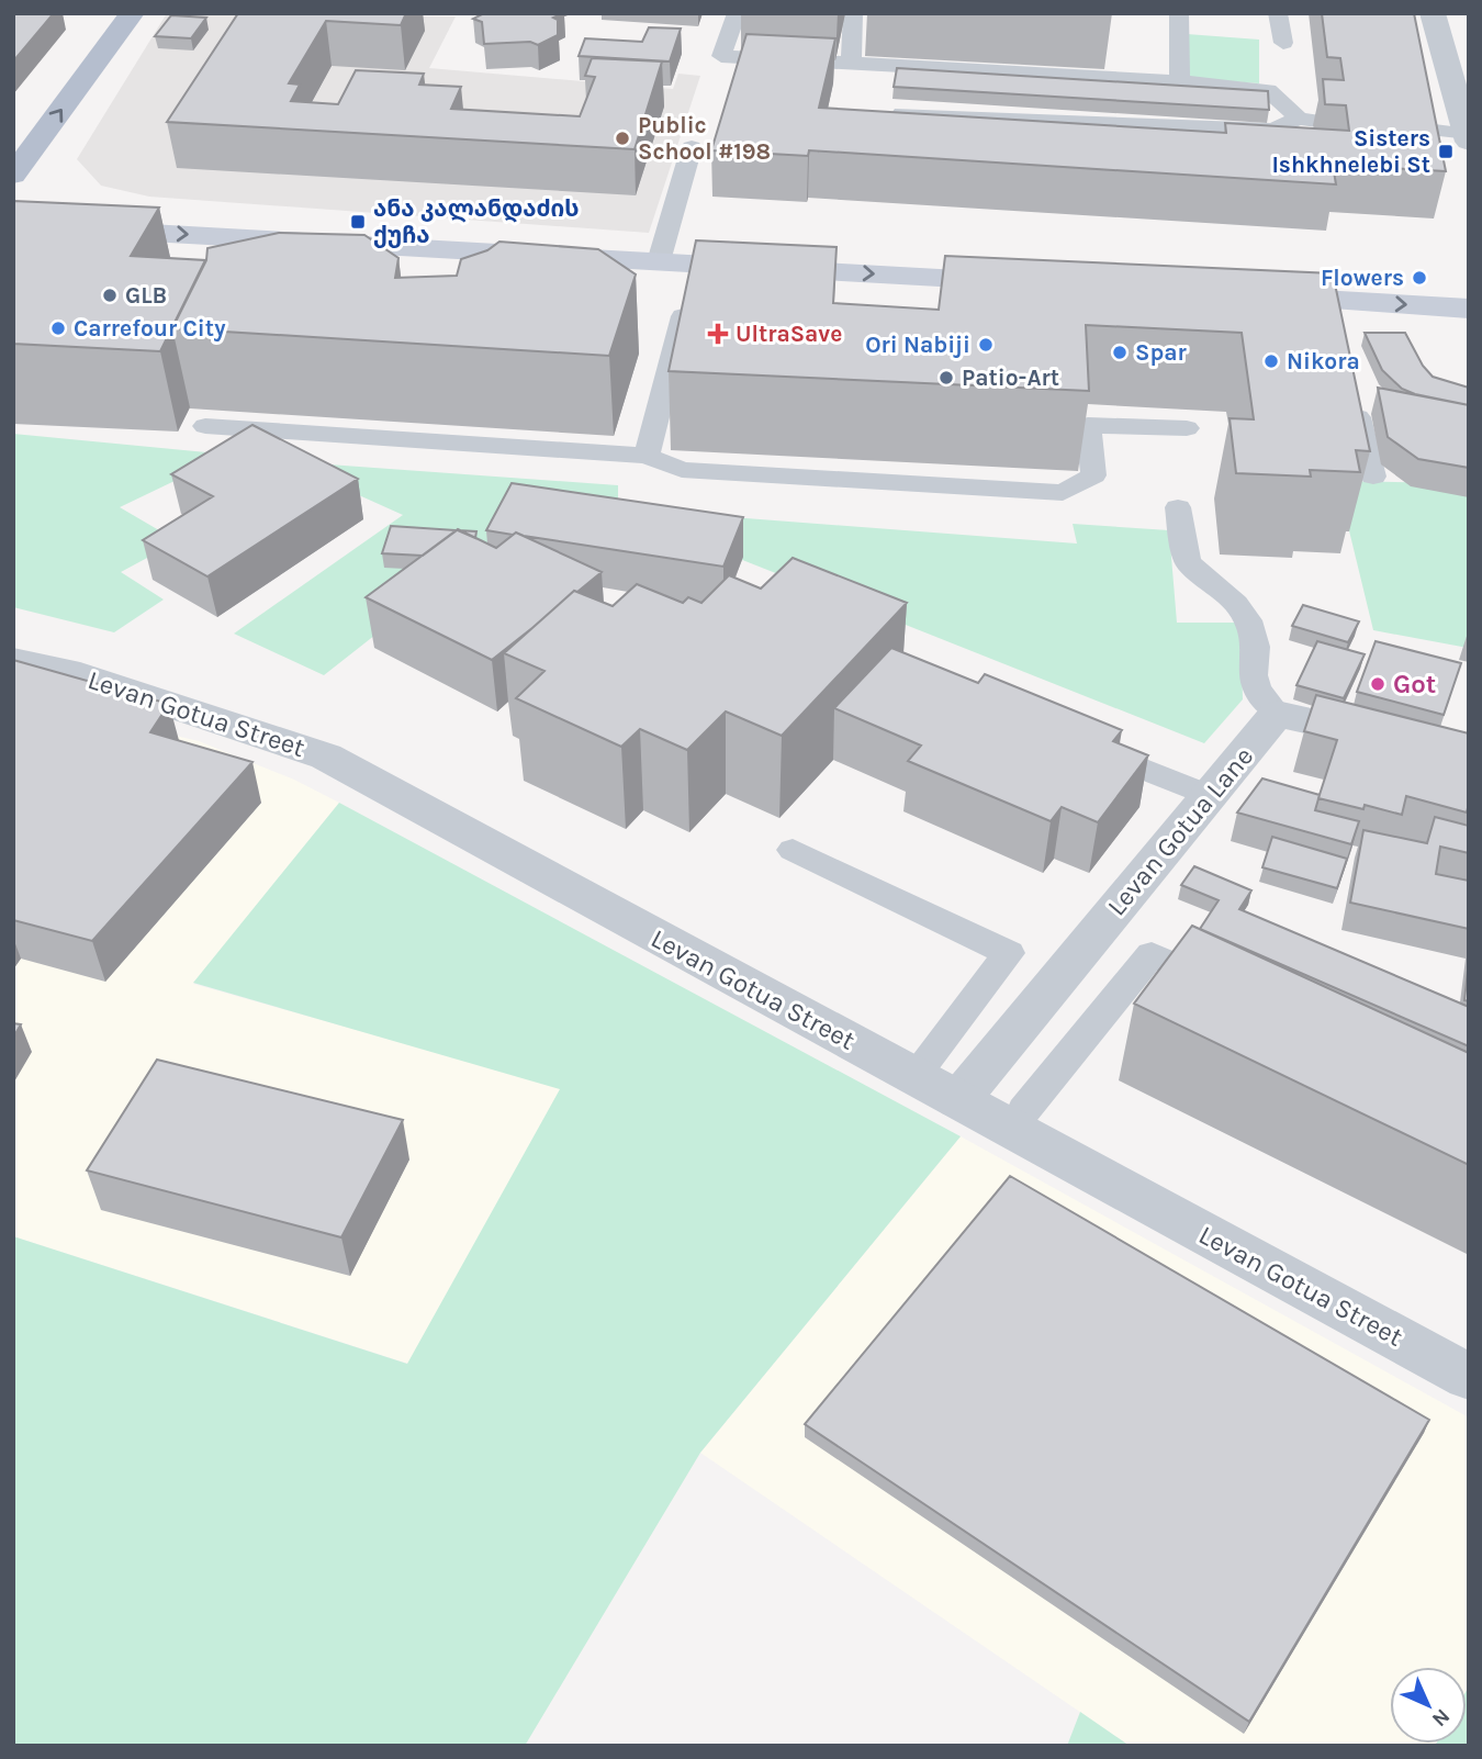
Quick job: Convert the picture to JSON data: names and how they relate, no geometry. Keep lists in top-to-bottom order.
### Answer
{
  "streets": {
    "street": ["Levan Gotua Street", "Levan Gotua Lane"]
  },
  "crossings": [
    ["Levan Gotua Street", "Levan Gotua Lane"]
  ],
  "places": {
    "other": [
      "Public School #198",
      "Flowers",
      "GLB",
      "Carrefour City",
      "Ori Nabiji",
      "Spar",
      "Nikora",
      "Patio-Art",
      "Got"
    ],
    "transit": ["Sisters Ishkhnelebi St", "ანა კალანდაძის ქუჩა"],
    "health": ["UltraSave"]
  },
  "north": "bottom right"
}
